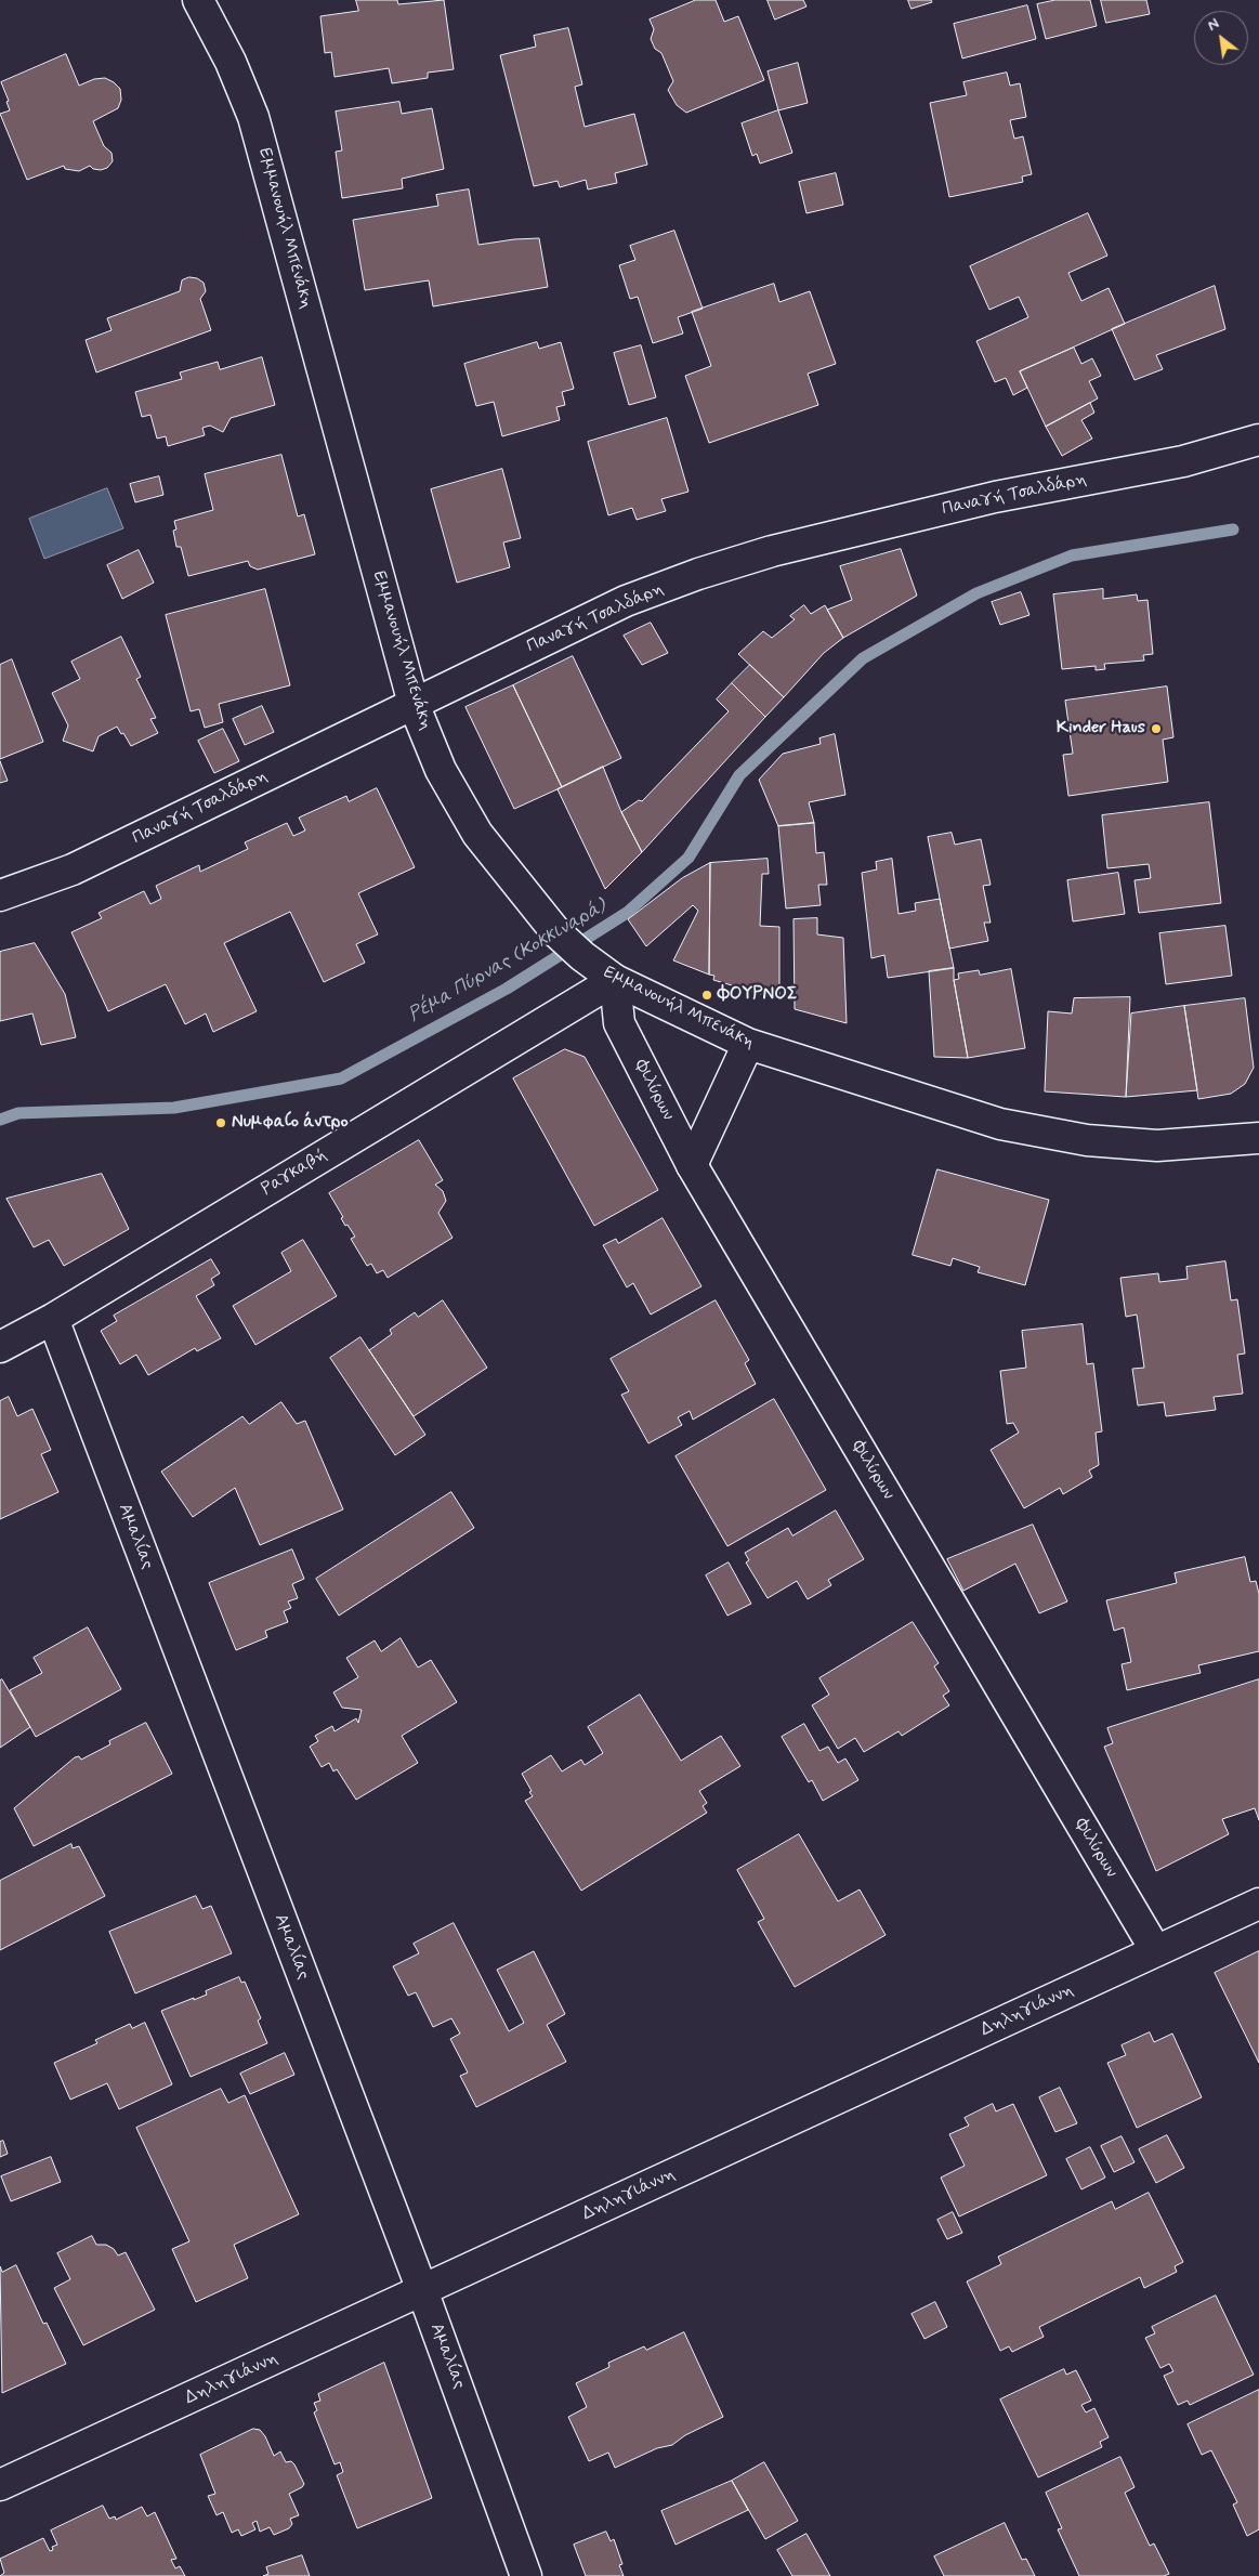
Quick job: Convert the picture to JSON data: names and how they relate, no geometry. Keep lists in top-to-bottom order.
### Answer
{
  "streets": {
    "street": [
      "Εμμανουήλ Μπενάκη",
      "Παναγή Τσαλδάρη",
      "Φιλύρων",
      "Ραγκαβή",
      "Αμαλίας",
      "Δηληγιάννη"
    ]
  },
  "crossings": [
    ["Εμμανουήλ Μπενάκη", "Παναγή Τσαλδάρη"],
    ["Εμμανουήλ Μπενάκη", "Φιλύρων"],
    ["Εμμανουήλ Μπενάκη", "Ραγκαβή"],
    ["Φιλύρων", "Ραγκαβή"],
    ["Φιλύρων", "Δηληγιάννη"],
    ["Ραγκαβή", "Αμαλίας"],
    ["Αμαλίας", "Δηληγιάννη"]
  ],
  "water": ["Ρέμα Πύρνας (Κοκκιναρά)"],
  "places": ["Kinder Haus", "ΦΟΥΡΝΟΣ", "Νυμφαίο άντρο"],
  "north": "top left"
}
